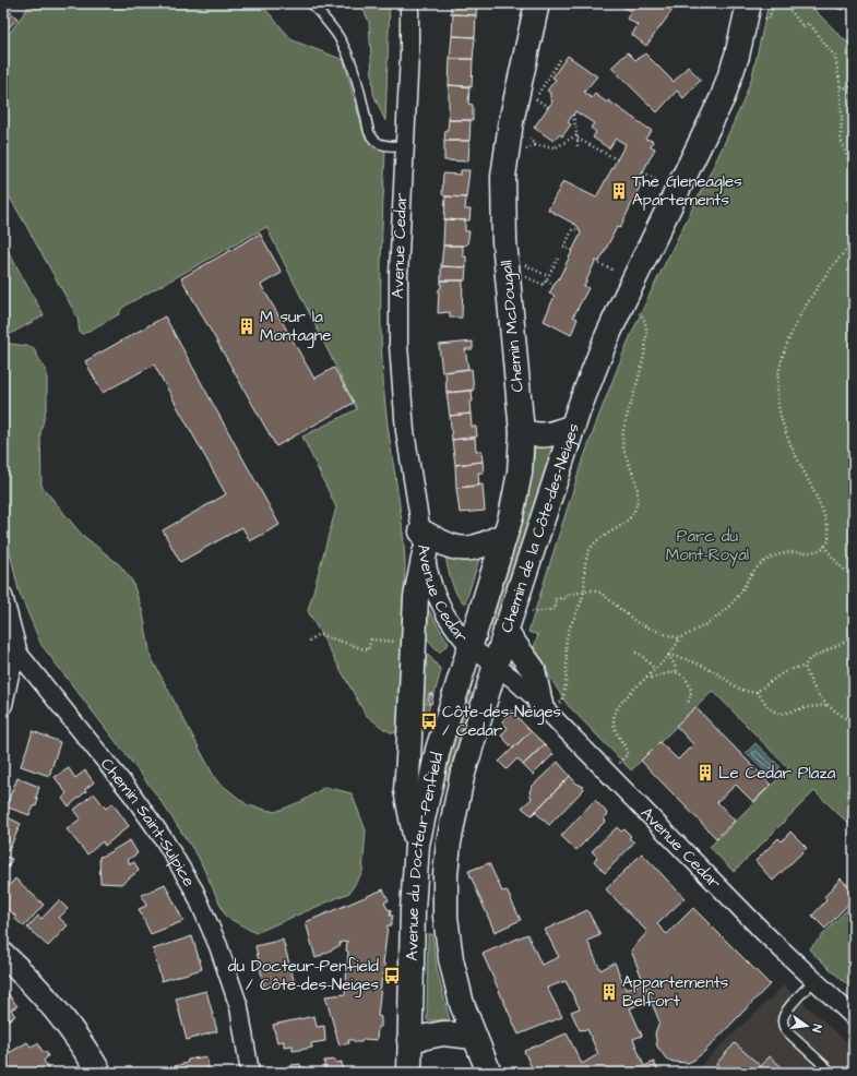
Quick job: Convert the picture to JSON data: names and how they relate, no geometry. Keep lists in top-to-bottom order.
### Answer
{
  "streets": {
    "main road": ["Chemin McDougall", "Chemin de la Côte-des-Neiges", "Avenue du Docteur-Penfield"],
    "street": ["Avenue Cedar", "Chemin Saint-Sulpice"]
  },
  "crossings": [
    ["Avenue Cedar", "Chemin McDougall"],
    ["Avenue Cedar", "Chemin de la Côte-des-Neiges"],
    ["Avenue Cedar", "Avenue du Docteur-Penfield"],
    ["Chemin McDougall", "Avenue du Docteur-Penfield"]
  ],
  "parks": ["Parc du Mont-Royal"],
  "places": {
    "building": [
      "The Gleneagles Apartements",
      "M sur la Montagne",
      "Le Cedar Plaza",
      "Appartements Belfort"
    ],
    "bus stop": ["Côte-des-Neiges / Cedar", "du Docteur-Penfield / Côte-des-Neiges"]
  },
  "north": "right"
}
